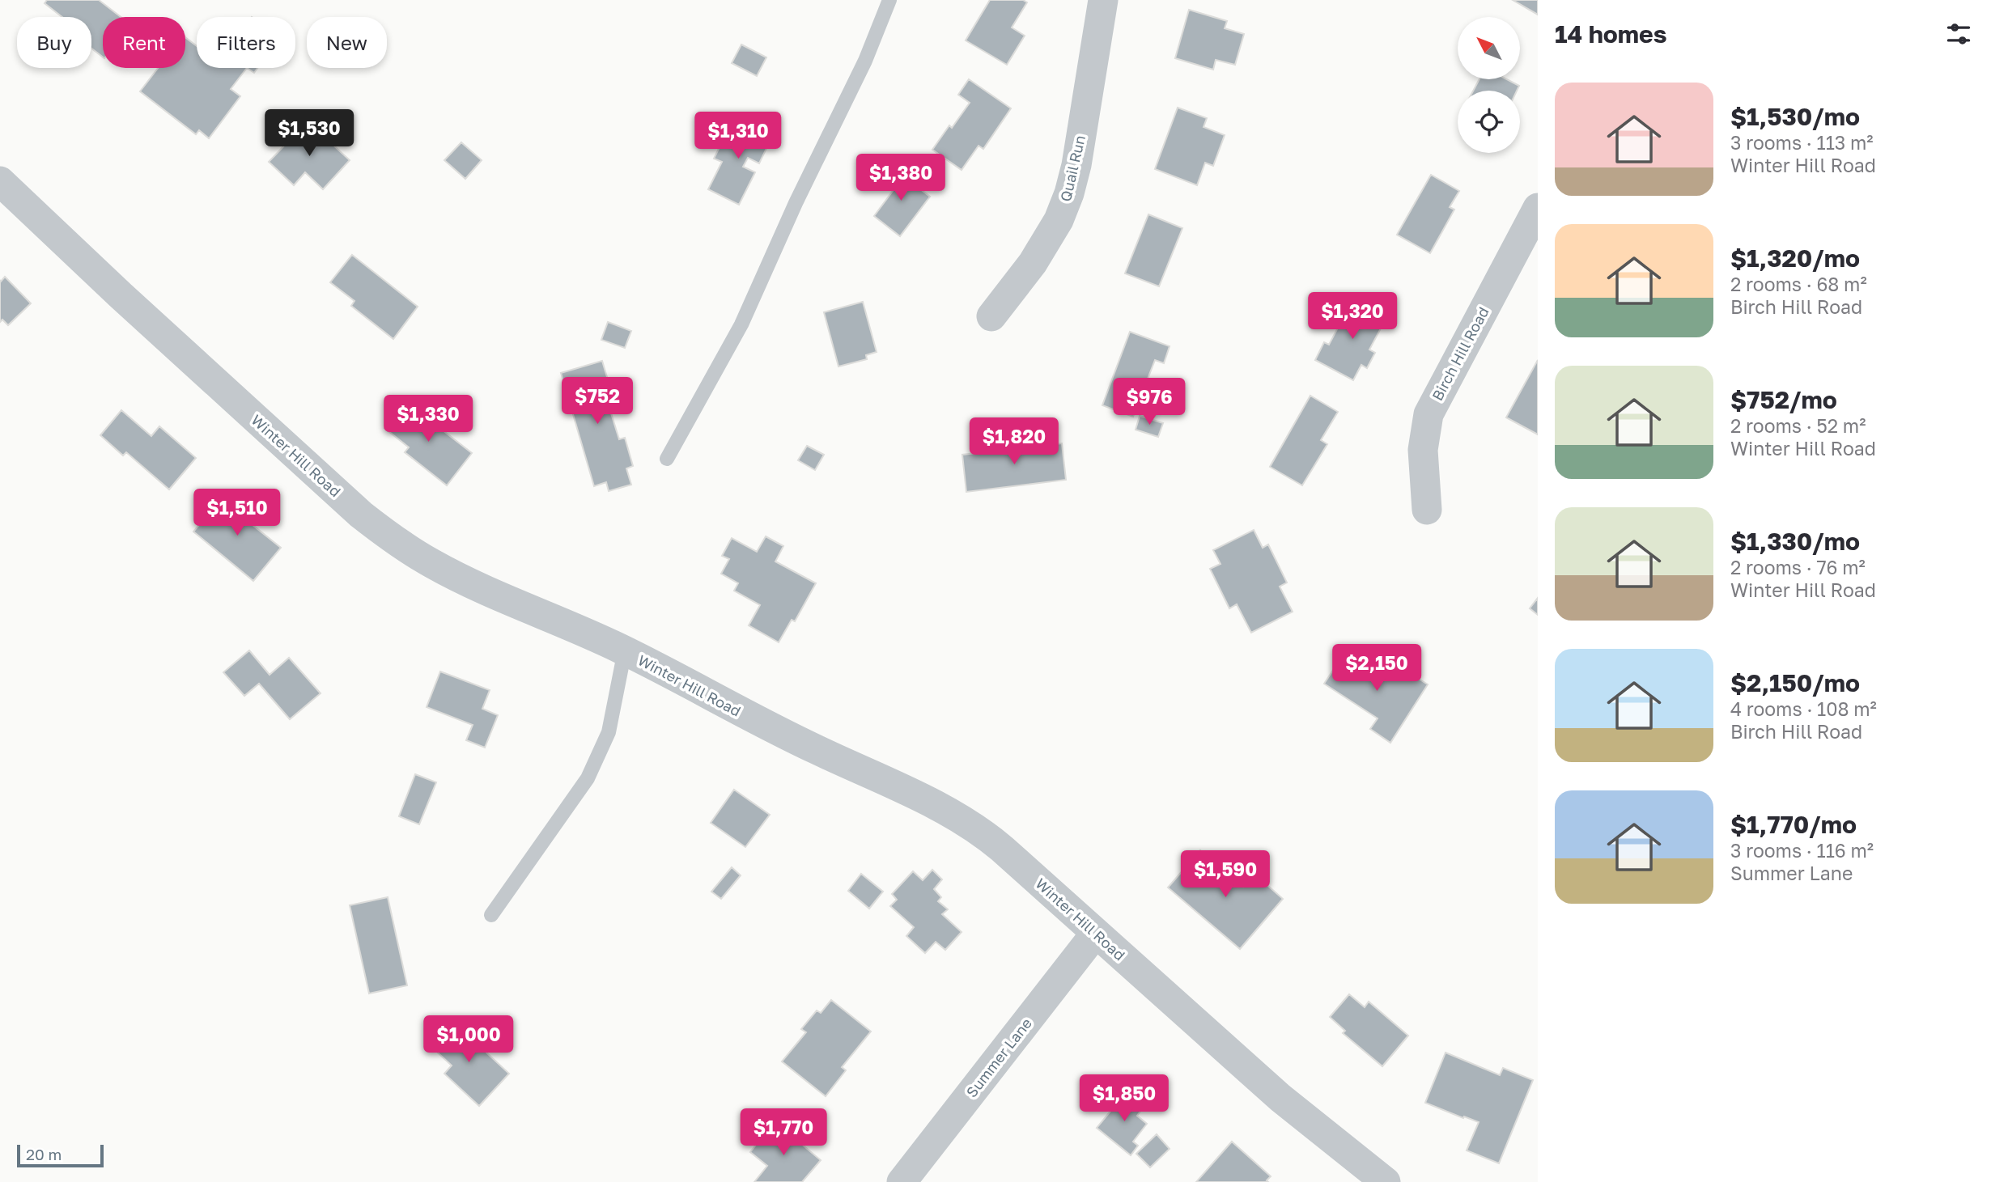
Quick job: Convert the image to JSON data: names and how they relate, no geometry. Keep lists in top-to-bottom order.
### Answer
{
  "streets": {
    "street": [
      "Quail Run",
      "Birch Hill Road",
      "Winter Hill Road",
      "Summer Lane"
    ]
  },
  "crossings": [
    ["Winter Hill Road", "Summer Lane"]
  ],
  "scale_bar": "20 m",
  "north": "top left",
  "page": {
    "heading": "14 homes",
    "chip": [
      "Buy",
      "Rent",
      "Filters",
      "New"
    ],
    "list": [
      {
        "name": "$1,530/mo",
        "note": "3 rooms · 113 m² · Winter Hill Road"
      },
      {
        "name": "$1,320/mo",
        "note": "2 rooms · 68 m² · Birch Hill Road"
      },
      {
        "name": "$752/mo",
        "note": "2 rooms · 52 m² · Winter Hill Road"
      },
      {
        "name": "$1,330/mo",
        "note": "2 rooms · 76 m² · Winter Hill Road"
      },
      {
        "name": "$2,150/mo",
        "note": "4 rooms · 108 m² · Birch Hill Road"
      },
      {
        "name": "$1,770/mo",
        "note": "3 rooms · 116 m² · Summer Lane"
      }
    ],
    "price": [
      "$1,530",
      "$1,310",
      "$1,380",
      "$1,320",
      "$752",
      "$976",
      "$1,330",
      "$1,820",
      "$1,510",
      "$2,150",
      "$1,590",
      "$1,000",
      "$1,850",
      "$1,770"
    ],
    "scale": "20 m"
  }
}
